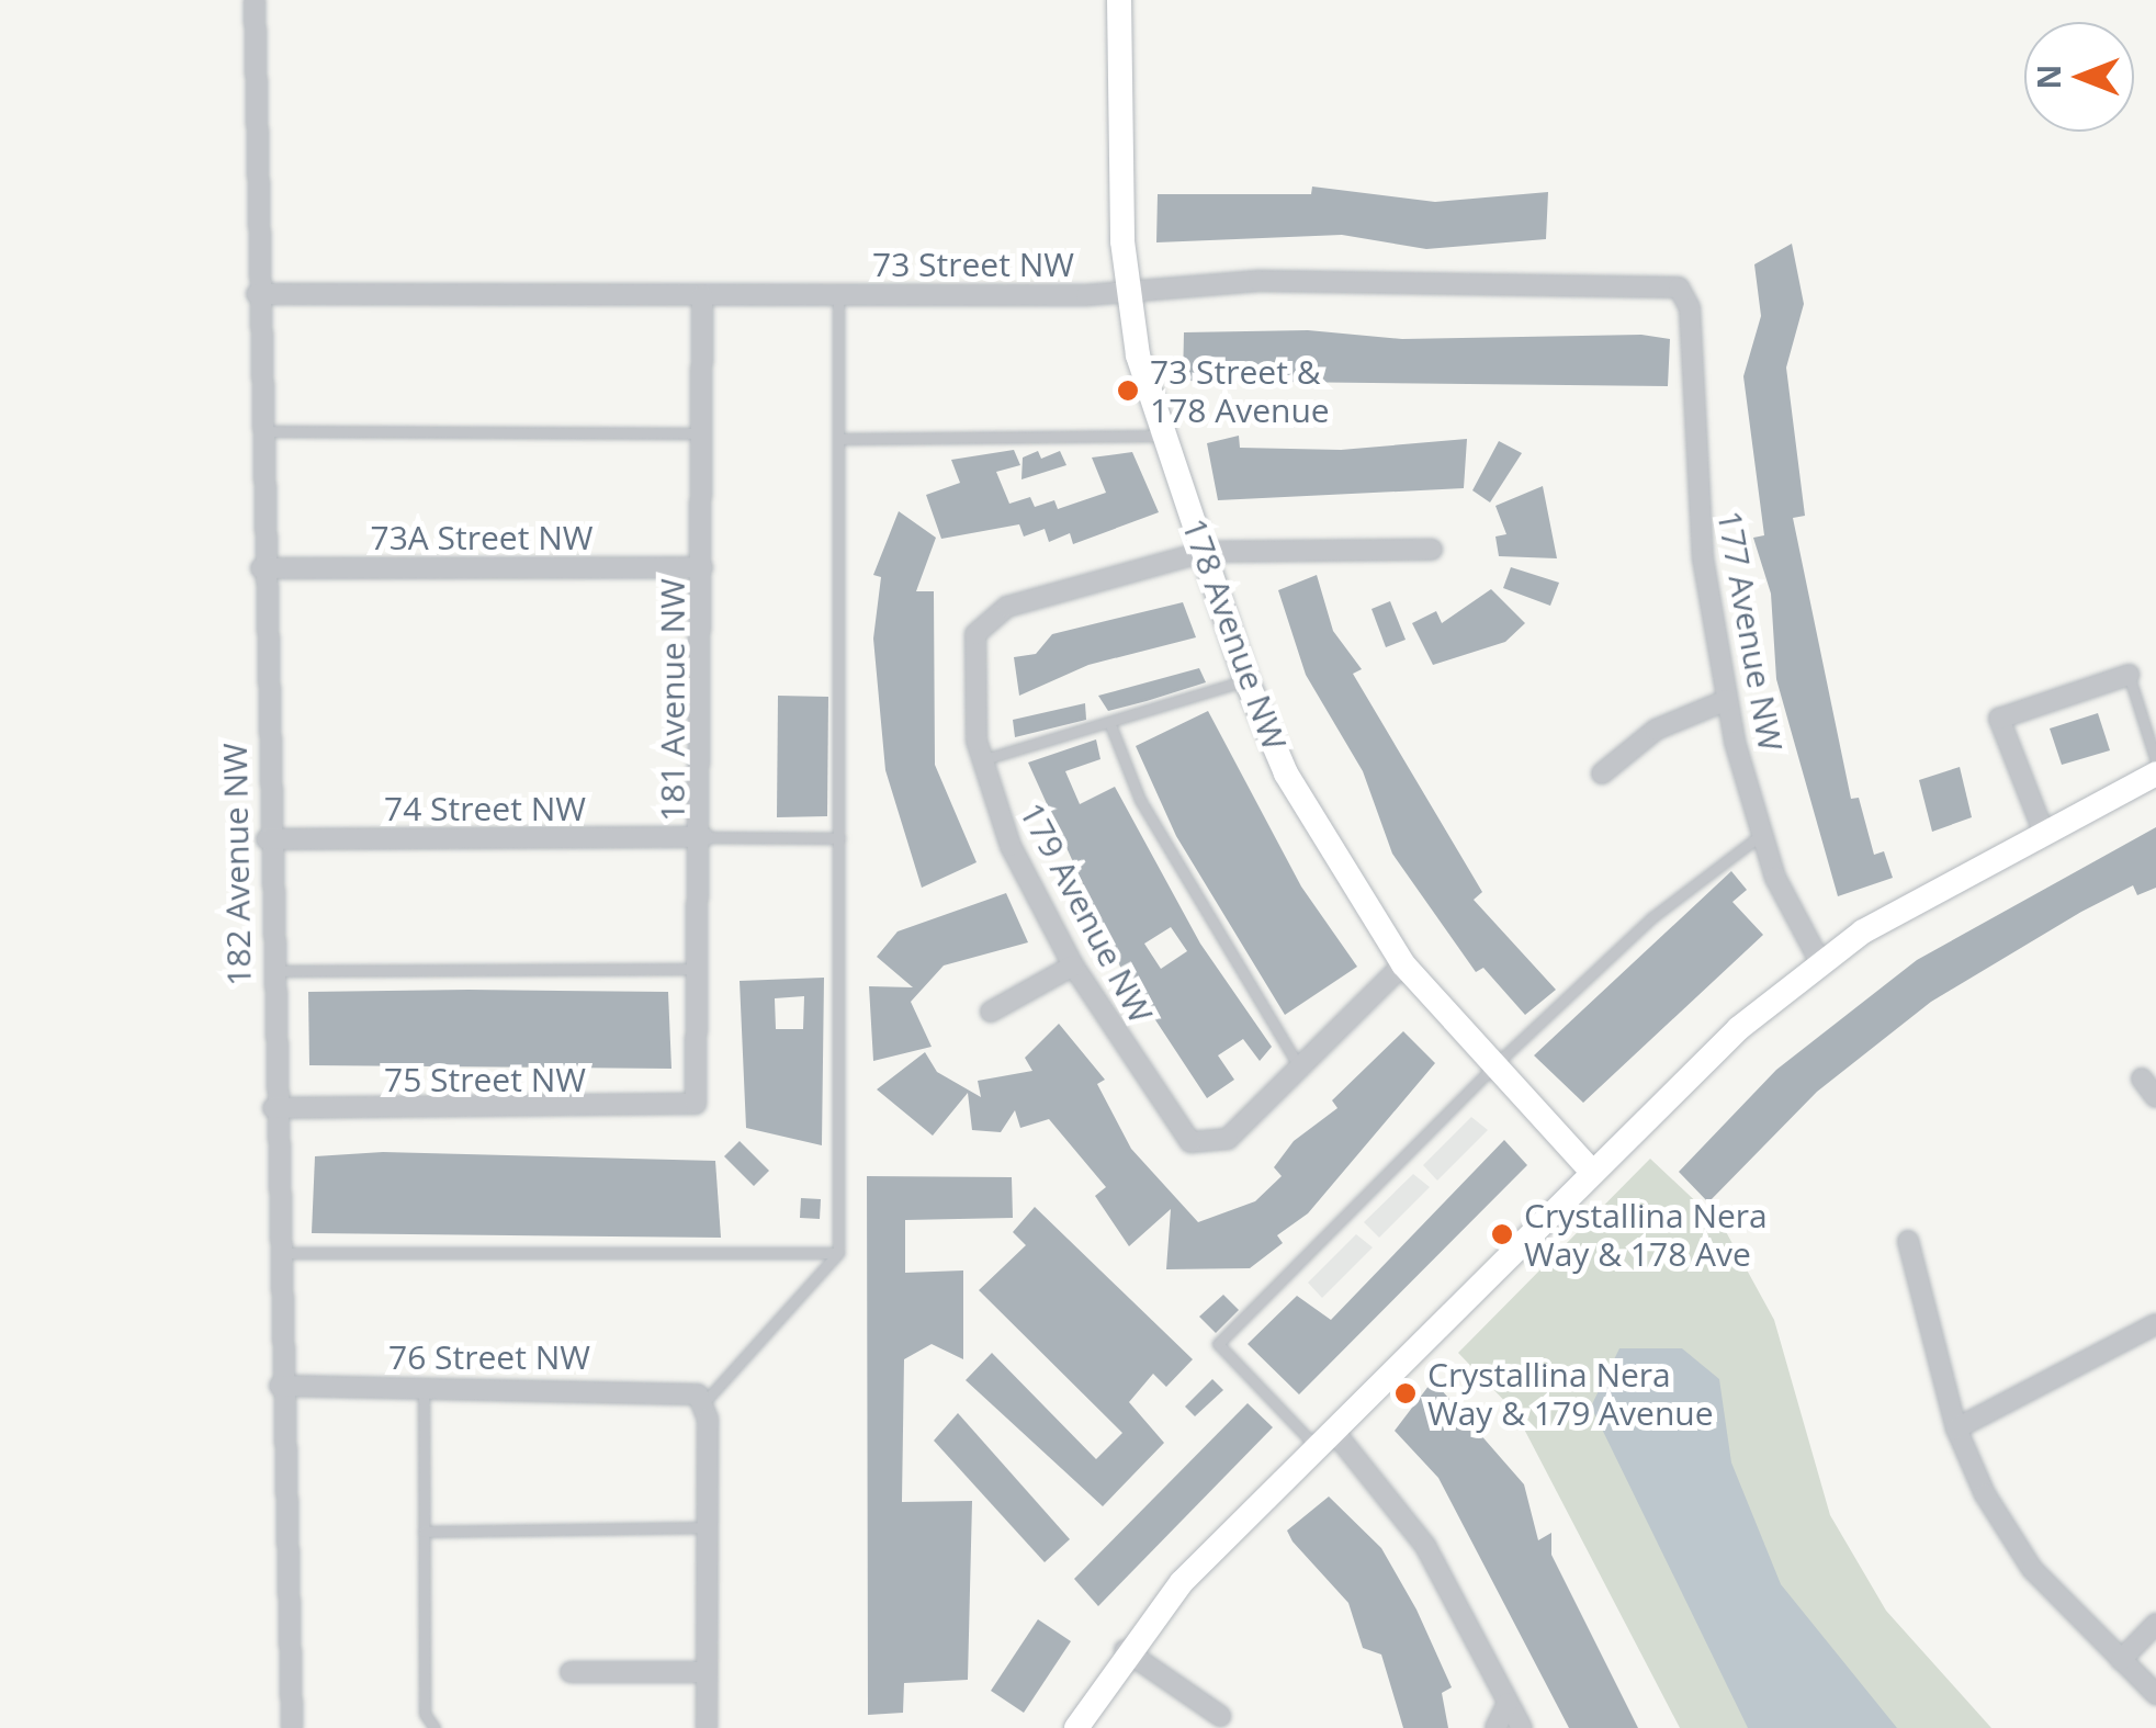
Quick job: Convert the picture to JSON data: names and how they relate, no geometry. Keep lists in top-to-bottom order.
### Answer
{
  "streets": {
    "street": [
      "73 Street NW",
      "73A Street NW",
      "177 Avenue NW",
      "178 Avenue NW",
      "181 Avenue NW",
      "74 Street NW",
      "182 Avenue NW",
      "179 Avenue NW",
      "75 Street NW",
      "76 Street NW"
    ]
  },
  "crossings": [
    ["73 Street NW", "177 Avenue NW"],
    ["73 Street NW", "178 Avenue NW"],
    ["73 Street NW", "181 Avenue NW"],
    ["73 Street NW", "182 Avenue NW"],
    ["73A Street NW", "181 Avenue NW"],
    ["73A Street NW", "182 Avenue NW"],
    ["178 Avenue NW", "179 Avenue NW"],
    ["181 Avenue NW", "74 Street NW"],
    ["181 Avenue NW", "75 Street NW"],
    ["74 Street NW", "182 Avenue NW"],
    ["182 Avenue NW", "75 Street NW"],
    ["182 Avenue NW", "76 Street NW"]
  ],
  "places": ["73 Street & 178 Avenue", "Crystallina Nera Way & 178 Ave", "Crystallina Nera Way & 179 Avenue"],
  "north": "left"
}
